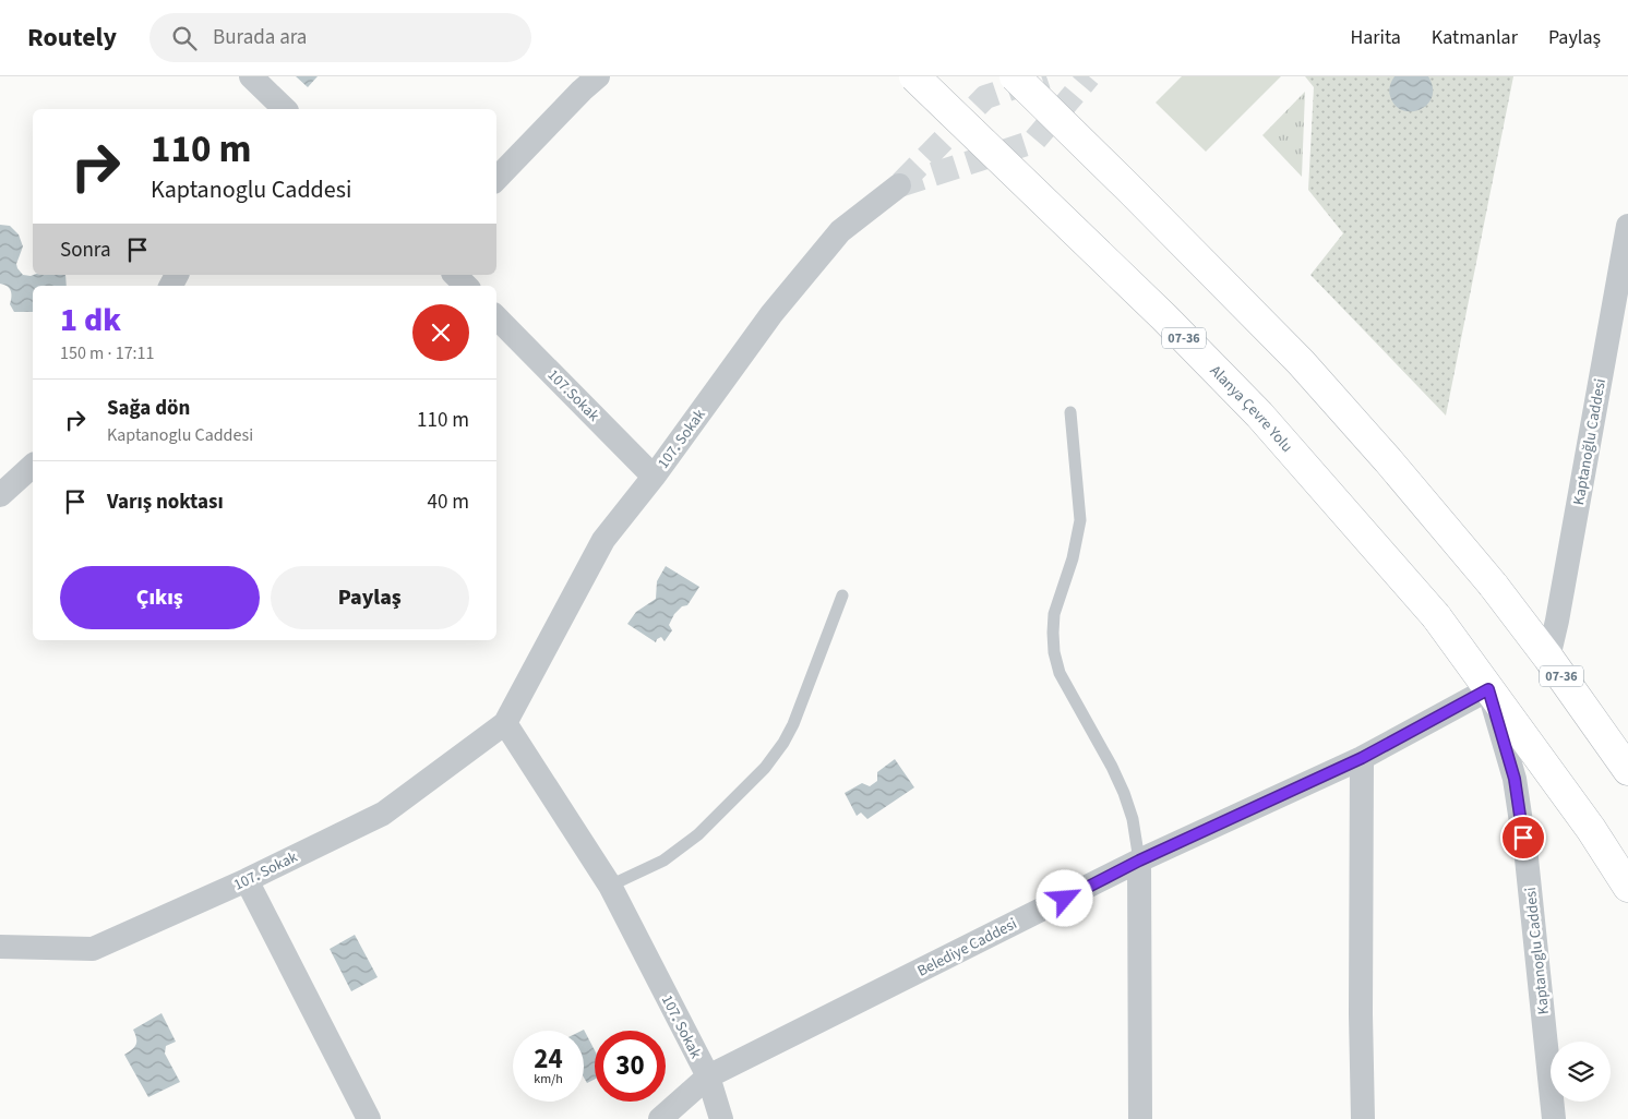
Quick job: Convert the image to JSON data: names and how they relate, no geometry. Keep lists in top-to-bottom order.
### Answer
{
  "streets": {
    "highway": ["07-36", "Alanya Çevre Yolu"],
    "street": [
      "107.Sokak",
      "107. Sokak",
      "Kaptanoğlu Caddesi",
      "Belediye Caddesi",
      "Kaptanoglu Caddesi"
    ]
  },
  "crossings": [
    ["07-36", "Alanya Çevre Yolu"],
    ["07-36", "Kaptanoğlu Caddesi"],
    ["07-36", "Belediye Caddesi"],
    ["07-36", "Kaptanoglu Caddesi"],
    ["107.Sokak", "107. Sokak"],
    ["Alanya Çevre Yolu", "Belediye Caddesi"],
    ["Alanya Çevre Yolu", "Kaptanoglu Caddesi"],
    ["107. Sokak", "Belediye Caddesi"],
    ["Belediye Caddesi", "Kaptanoglu Caddesi"]
  ],
  "page": {
    "header": "Routely",
    "search": "Burada ara",
    "nav": ["Harita", "Katmanlar", "Paylaş"],
    "turn": ["110 m", "Kaptanoglu Caddesi"],
    "then": "Sonra",
    "heading": ["1 dk", "150 m · 17:11"],
    "list": [
      {
        "name": "Sağa dön",
        "note": "Kaptanoglu Caddesi",
        "value": "110 m"
      },
      {
        "name": "Varış noktası",
        "value": "40 m"
      }
    ],
    "buttons": ["Çıkış", "Paylaş"],
    "speed": "24 km/h",
    "limit": "30"
  }
}
